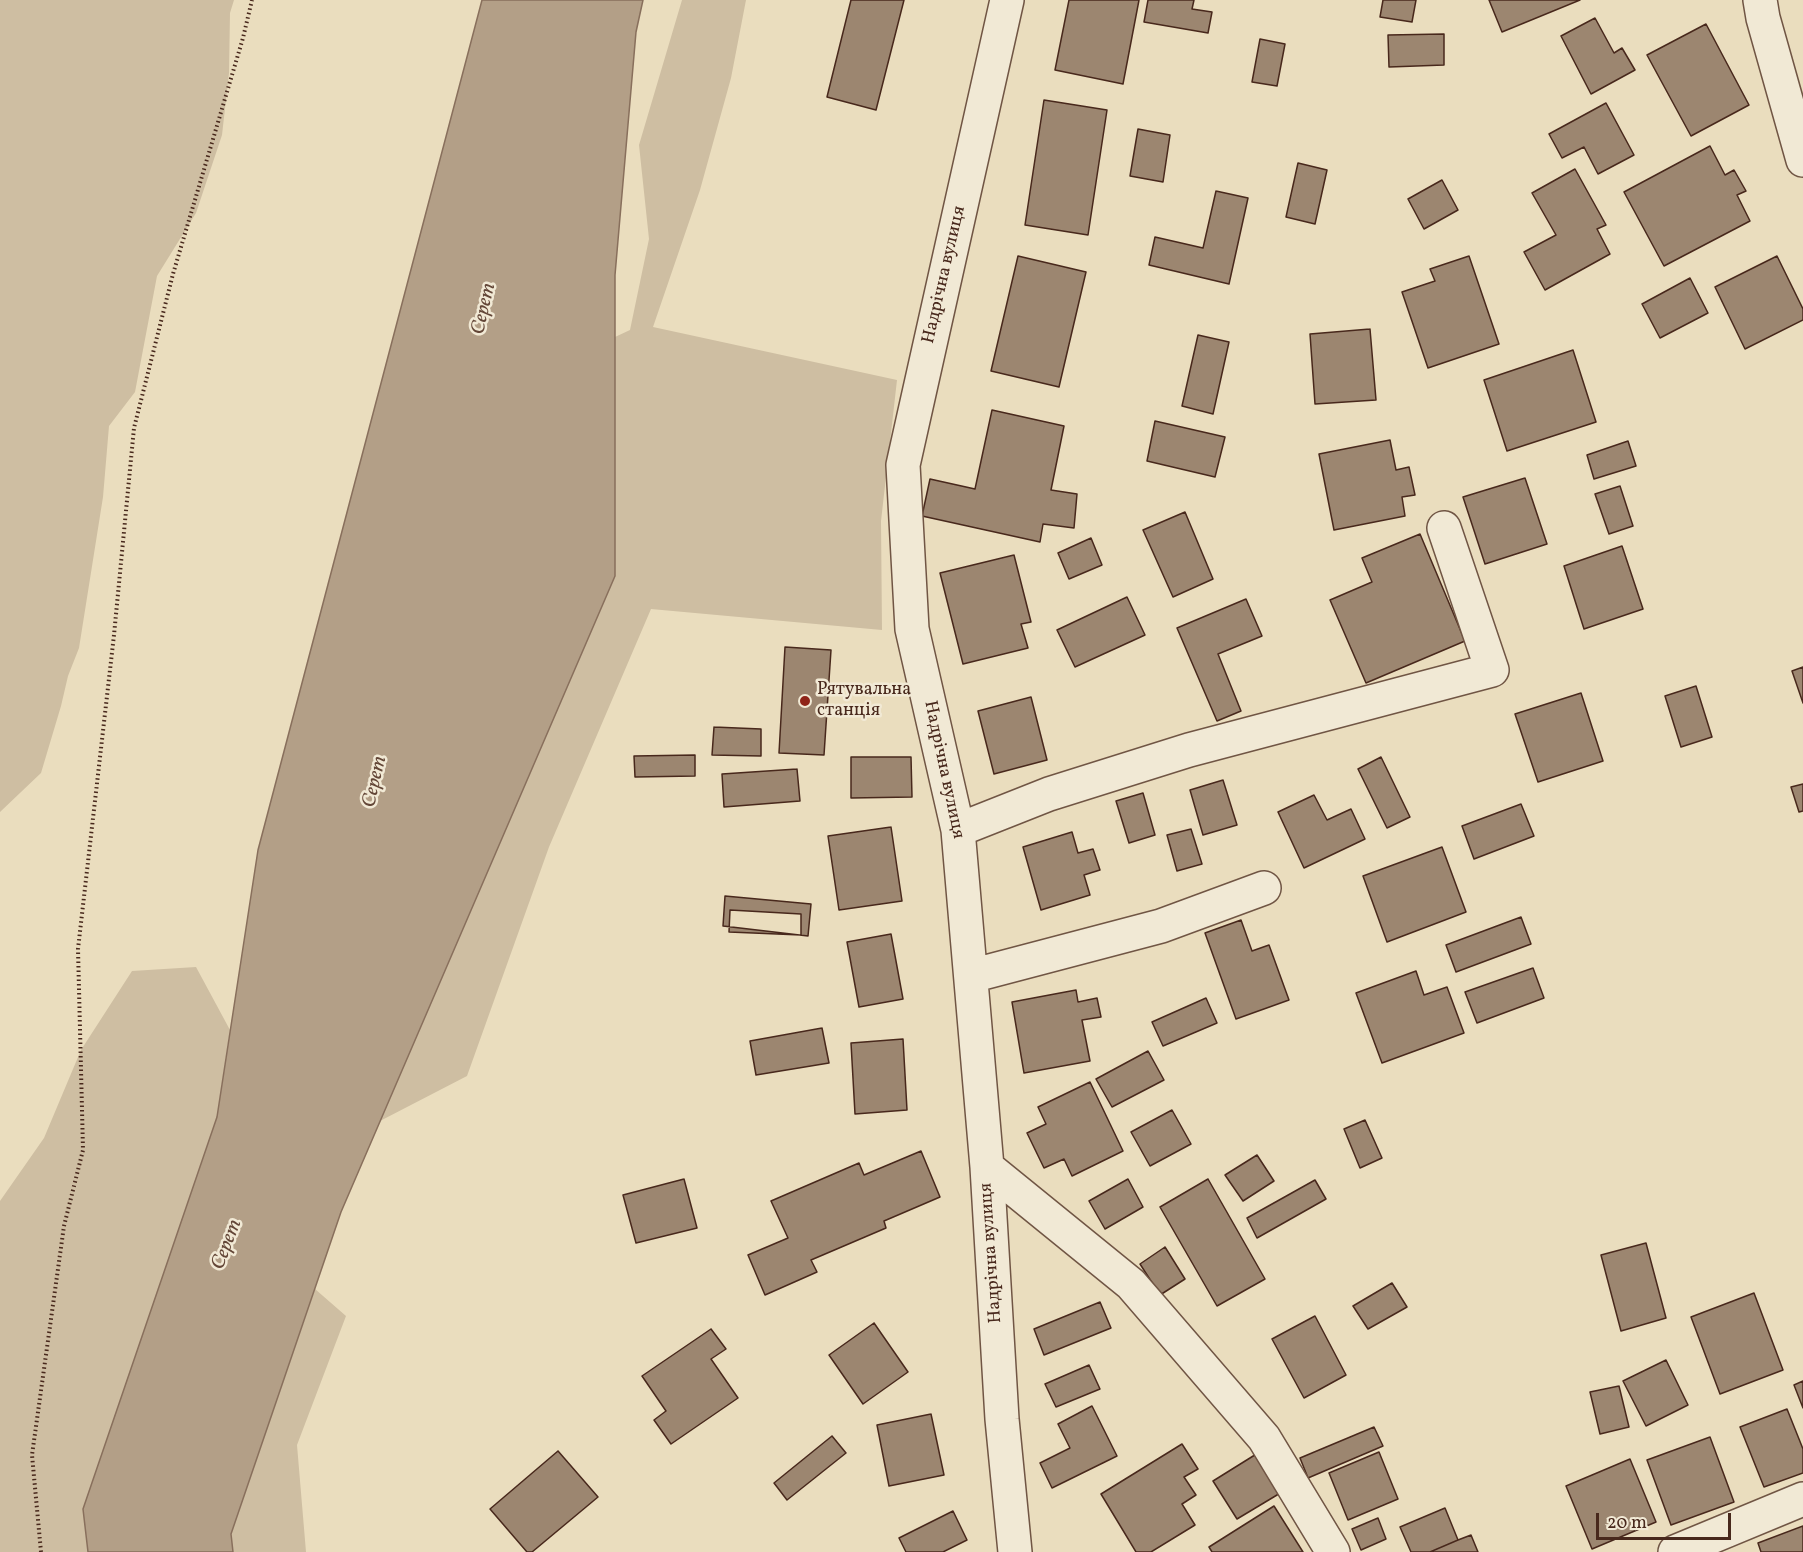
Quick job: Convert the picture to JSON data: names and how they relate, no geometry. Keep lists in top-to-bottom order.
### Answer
{
  "streets": {
    "street": ["Надрічна вулиця"]
  },
  "water": ["Серет"],
  "places": ["Рятувальна станція"],
  "scale_bar": "20 m"
}
